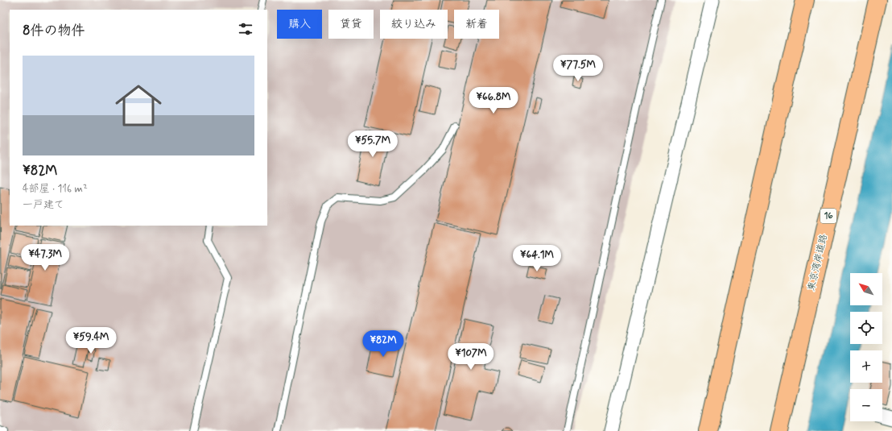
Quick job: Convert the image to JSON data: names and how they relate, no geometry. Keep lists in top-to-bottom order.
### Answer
{
  "streets": {
    "highway": ["16", "東京湾岸道路"]
  },
  "north": "top left",
  "page": {
    "chip": [
      "購入",
      "賃貸",
      "絞り込み",
      "新着"
    ],
    "heading": "8件の物件",
    "list": [
      {
        "name": "¥82M",
        "note": "4部屋 · 116 m² · 一戸建て"
      }
    ],
    "price": [
      "¥77.5M",
      "¥66.8M",
      "¥55.7M",
      "¥47.3M",
      "¥64.1M",
      "¥59.4M",
      "¥82M",
      "¥107M"
    ],
    "map_buttons": ["+", "−"]
  }
}
